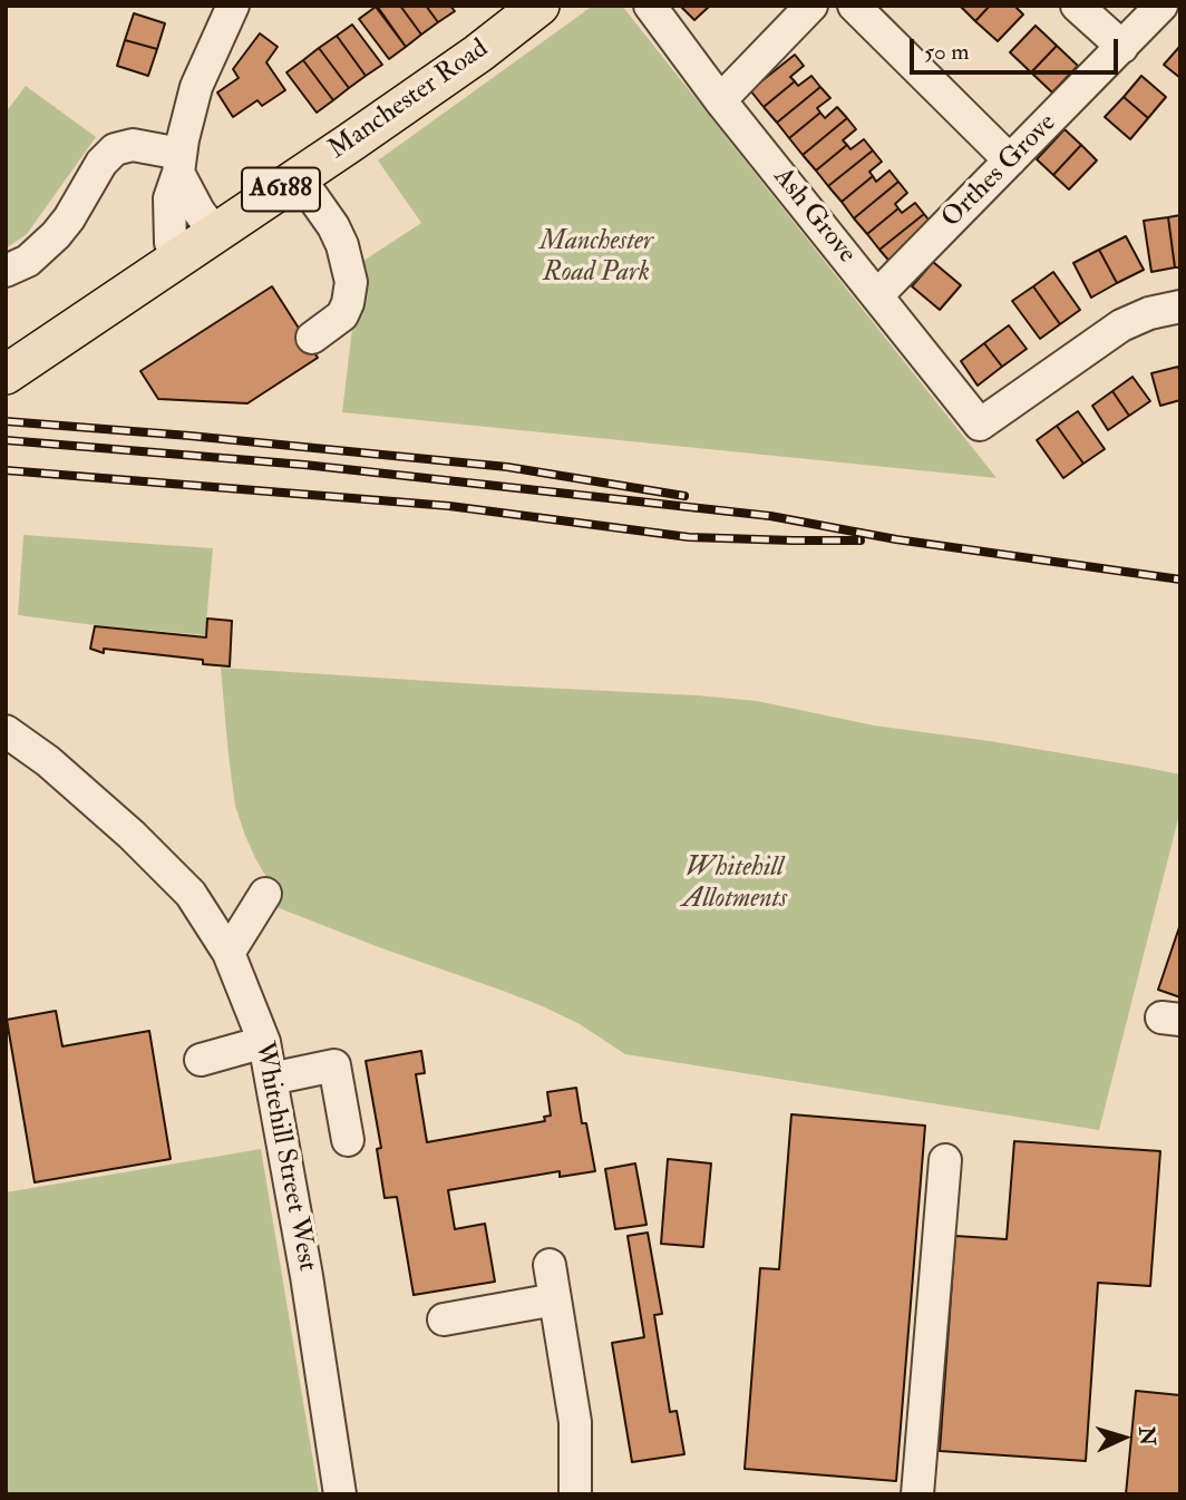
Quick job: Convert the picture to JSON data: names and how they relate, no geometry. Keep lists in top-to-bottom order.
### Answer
{
  "streets": {
    "main road": ["Manchester Road", "A6188"],
    "street": ["Orthes Grove", "Ash Grove", "Whitehill Street West"]
  },
  "crossings": [
    ["Orthes Grove", "Ash Grove"]
  ],
  "parks": ["Manchester Road Park", "Whitehill Allotments"],
  "scale_bar": "50 m",
  "north": "right"
}
